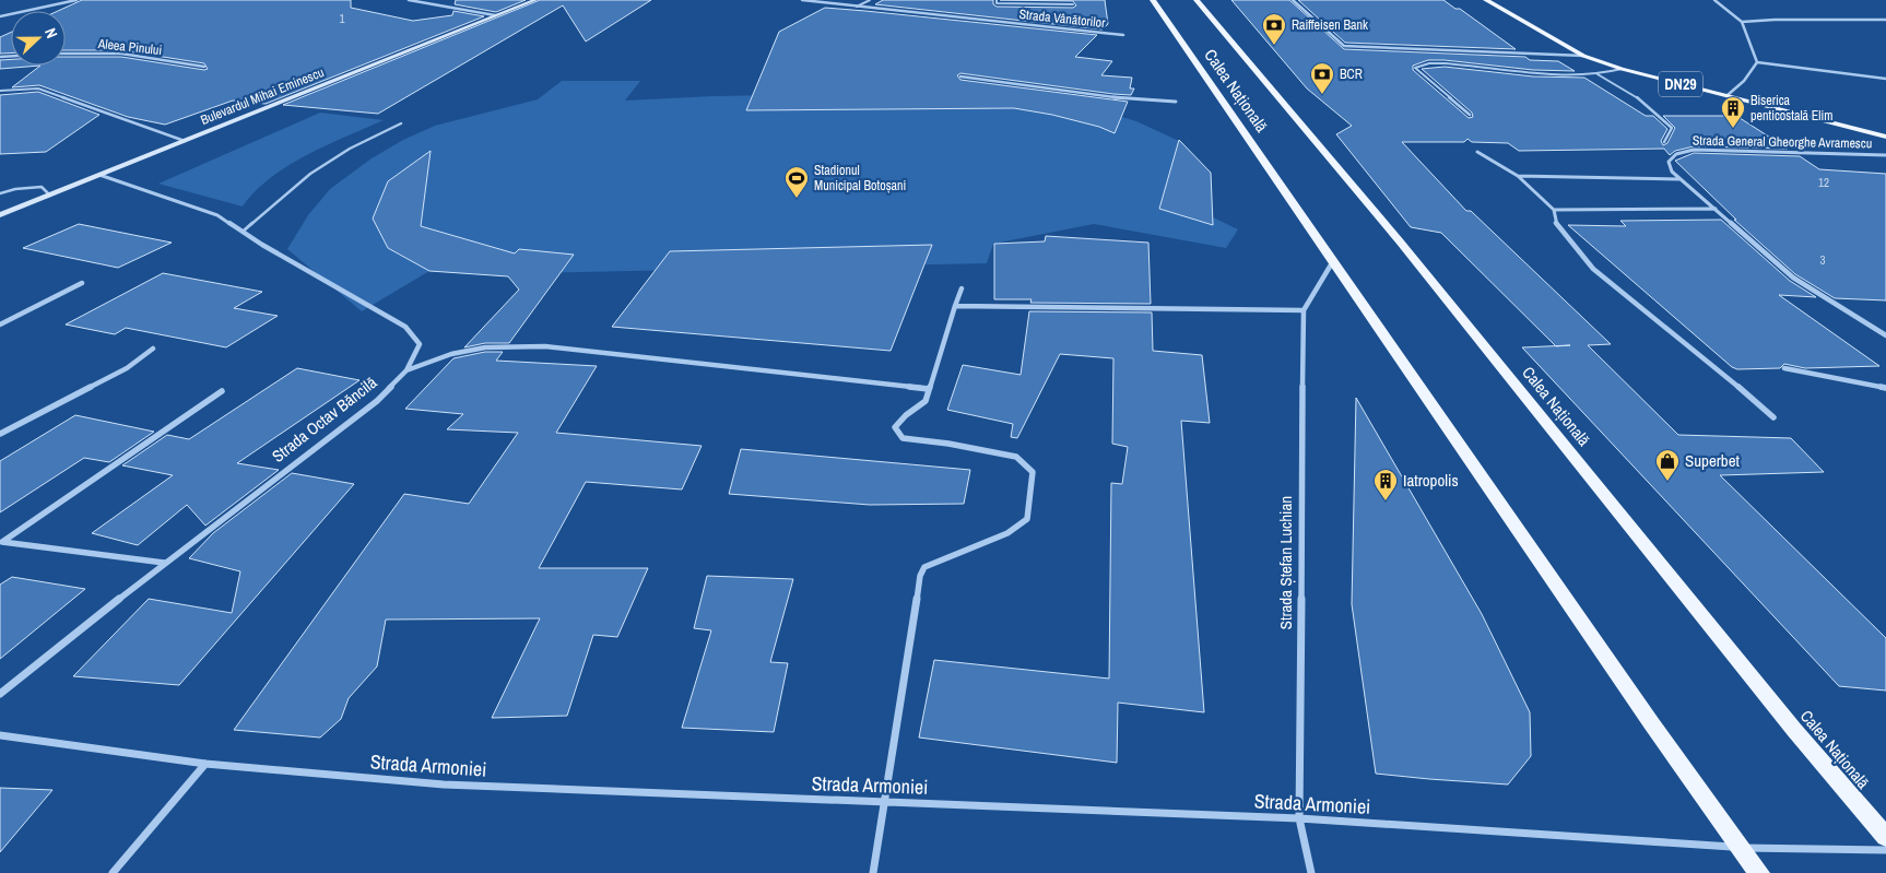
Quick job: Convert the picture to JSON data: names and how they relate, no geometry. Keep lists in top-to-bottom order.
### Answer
{
  "streets": {
    "main road": ["DN29", "Calea Națională", "Bulevardul Mihai Eminescu"],
    "street": [
      "Strada Vânătorilor",
      "Aleea Pinului",
      "Strada General Gheorghe Avramescu",
      "Strada Octav Băncilă",
      "Strada Ștefan Luchian",
      "Strada Armoniei"
    ]
  },
  "crossings": [
    ["Calea Națională", "Strada Armoniei"],
    ["Bulevardul Mihai Eminescu", "Strada Octav Băncilă"],
    ["Strada Ștefan Luchian", "Strada Armoniei"]
  ],
  "places": {
    "bank": ["Raiffeisen Bank", "BCR"],
    "building": ["Biserica penticostală Elim", "Iatropolis"],
    "sports": ["Stadionul Municipal Botoșani"],
    "shop": ["Superbet"]
  },
  "house_numbers": ["1", "12", "3"],
  "north": "right"
}
